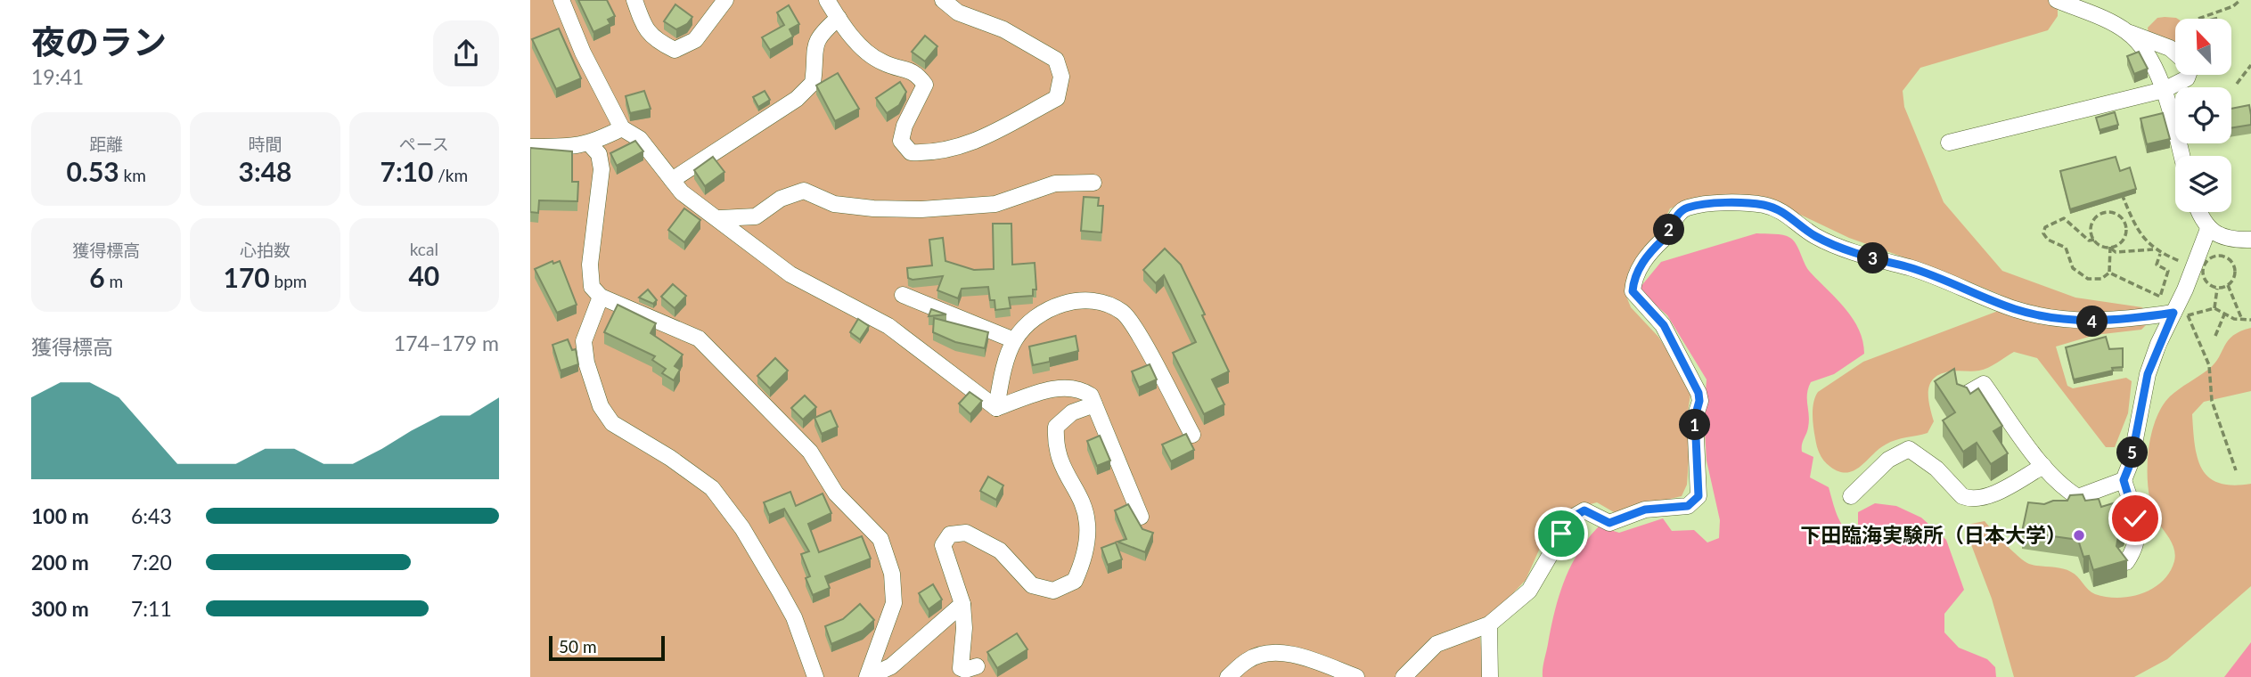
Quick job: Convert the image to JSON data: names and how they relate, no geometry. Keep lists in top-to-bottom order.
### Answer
{
  "places": ["下田臨海実験所（日本大学）"],
  "scale_bar": "50 m",
  "north": "top left",
  "page": {
    "heading": ["夜のラン", "19:41"],
    "stats": [
      ["距離", "0.53 km"],
      ["時間", "3:48"],
      ["ペース", "7:10 /km"],
      ["獲得標高", "6 m"],
      ["心拍数", "170 bpm"],
      ["kcal", "40"]
    ],
    "pins": [
      "2",
      "3",
      "4",
      "1",
      "5"
    ],
    "chart": ["獲得標高", "174–179 m"],
    "list": [
      {
        "name": "100 m",
        "note": "6:43"
      },
      {
        "name": "200 m",
        "note": "7:20"
      },
      {
        "name": "300 m",
        "note": "7:11"
      }
    ],
    "scale": "50 m"
  }
}
